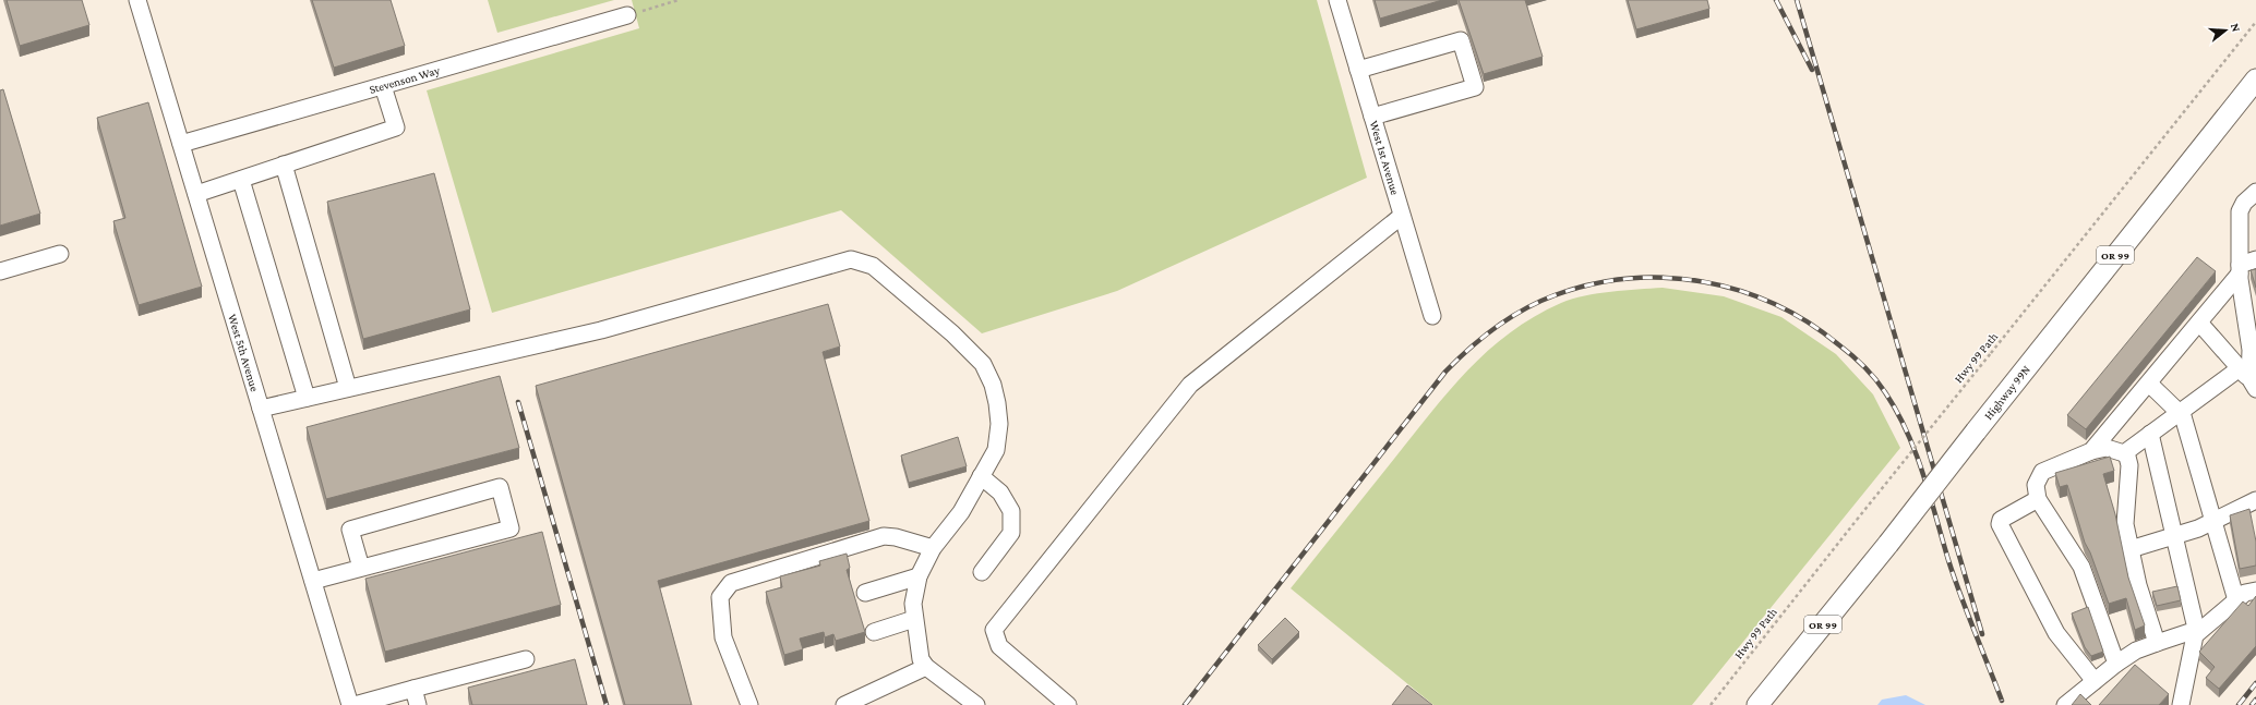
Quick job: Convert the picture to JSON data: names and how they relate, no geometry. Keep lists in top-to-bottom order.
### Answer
{
  "streets": {
    "main road": ["OR 99", "Highway 99N"],
    "street": ["Stevenson Way", "West 1st Avenue", "West 5th Avenue"],
    "path": ["Hwy 99 Path"]
  },
  "crossings": [
    ["Stevenson Way", "West 5th Avenue"]
  ],
  "north": "right"
}
